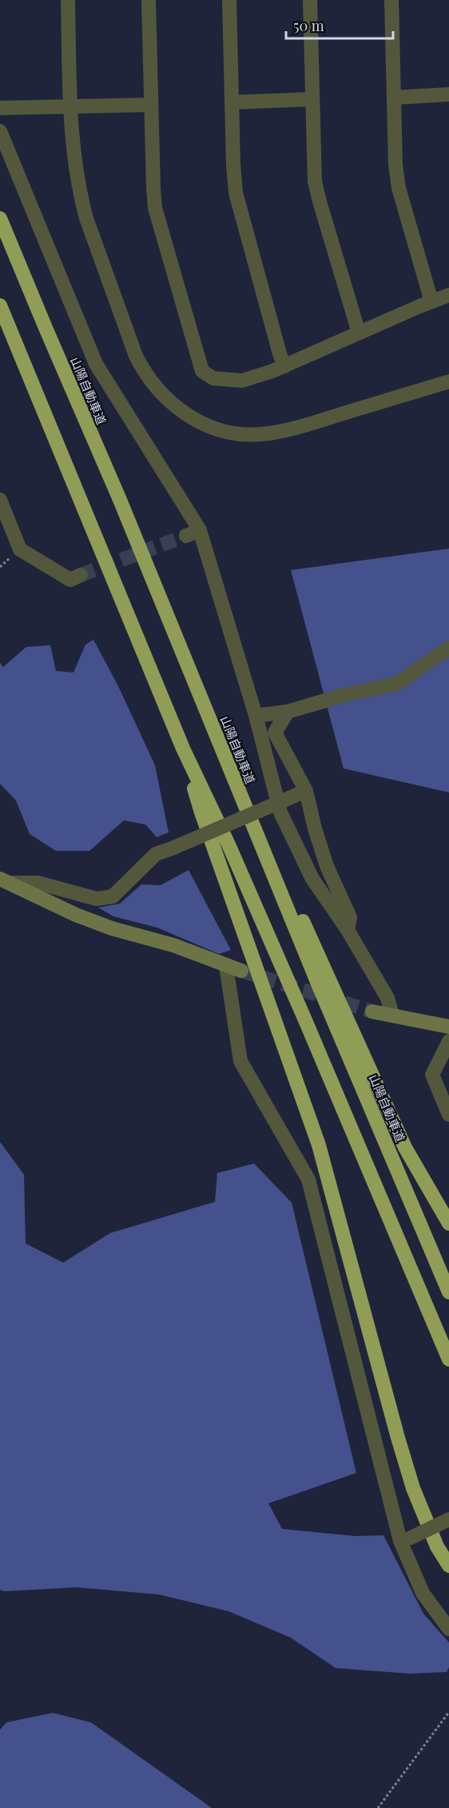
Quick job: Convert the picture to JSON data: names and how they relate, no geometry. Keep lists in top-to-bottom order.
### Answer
{
  "streets": {
    "highway": ["山陽自動車道"]
  },
  "scale_bar": "50 m"
}
